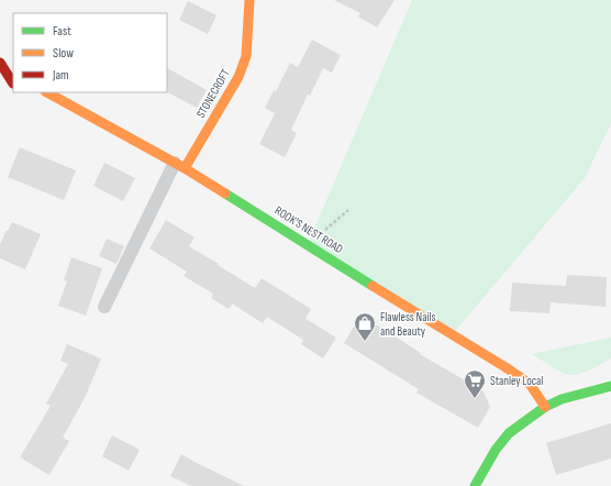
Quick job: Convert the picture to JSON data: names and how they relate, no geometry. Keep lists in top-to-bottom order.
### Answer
{
  "streets": {
    "street": ["STONECROFT", "ROOK'S NEST ROAD"]
  },
  "crossings": [
    ["STONECROFT", "ROOK'S NEST ROAD"]
  ],
  "places": {
    "shop": ["Flawless Nails and Beauty"],
    "supermarket": ["Stanley Local"]
  },
  "legend": ["Fast", "Slow", "Jam"]
}
